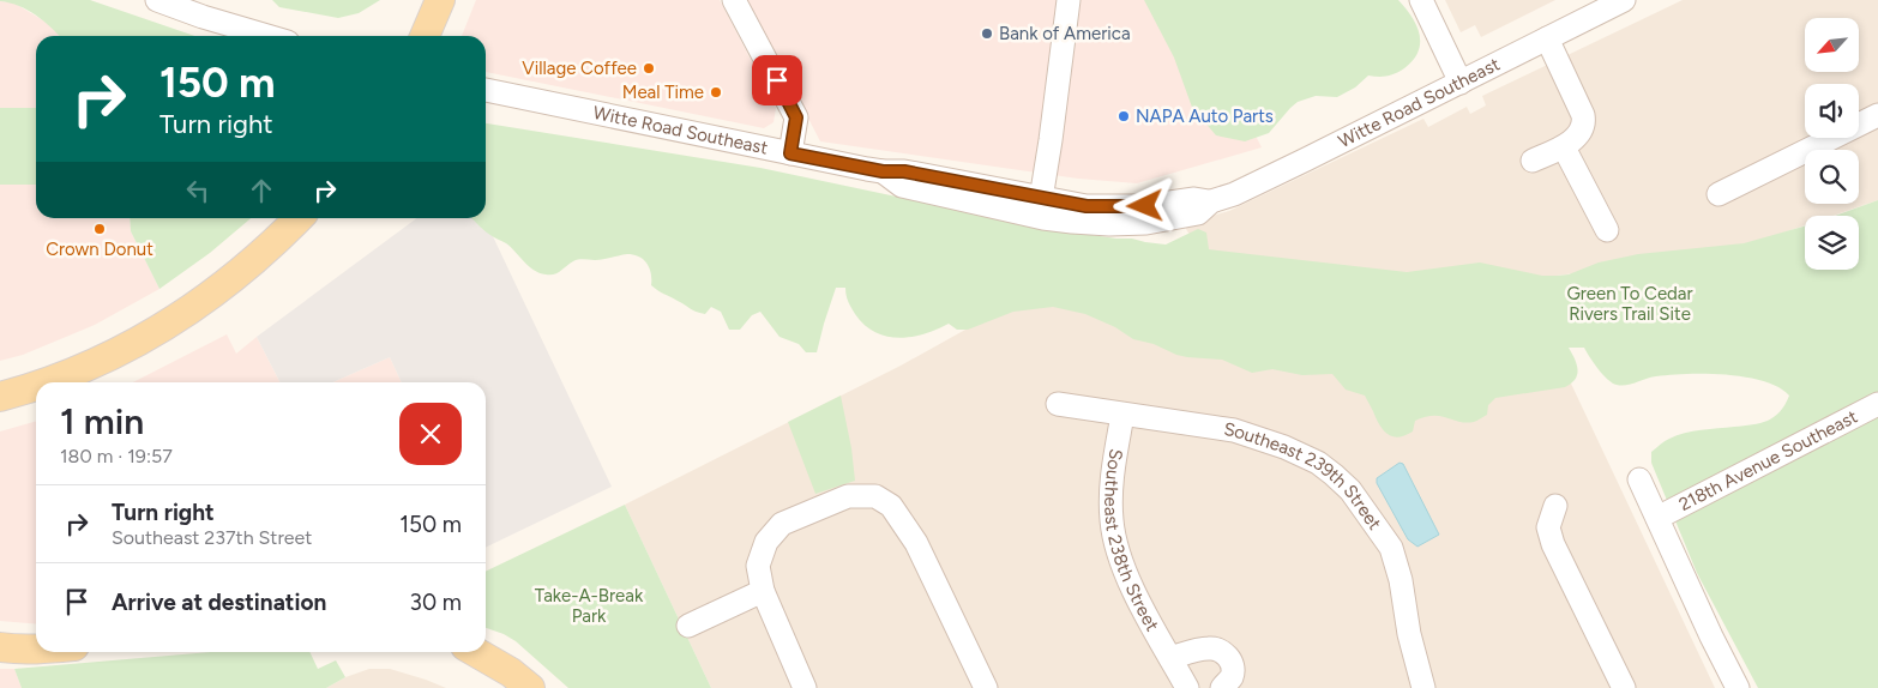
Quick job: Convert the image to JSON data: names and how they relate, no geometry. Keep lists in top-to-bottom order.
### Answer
{
  "streets": {
    "street": [
      "Witte Road Southeast",
      "218th Avenue Southeast",
      "Southeast 239th Street",
      "Southeast 238th Street"
    ]
  },
  "crossings": [
    ["Southeast 239th Street", "Southeast 238th Street"]
  ],
  "parks": ["Green To Cedar Rivers Trail Site", "Take-A-Break Park"],
  "places": [
    "Bank of America",
    "Village Coffee",
    "Meal Time",
    "NAPA Auto Parts",
    "Crown Donut"
  ],
  "north": "bottom left",
  "page": {
    "turn": ["150 m", "Turn right"],
    "heading": ["1 min", "180 m · 19:57"],
    "list": [
      {
        "name": "Turn right",
        "note": "Southeast 237th Street",
        "value": "150 m"
      },
      {
        "name": "Arrive at destination",
        "value": "30 m"
      }
    ]
  }
}
